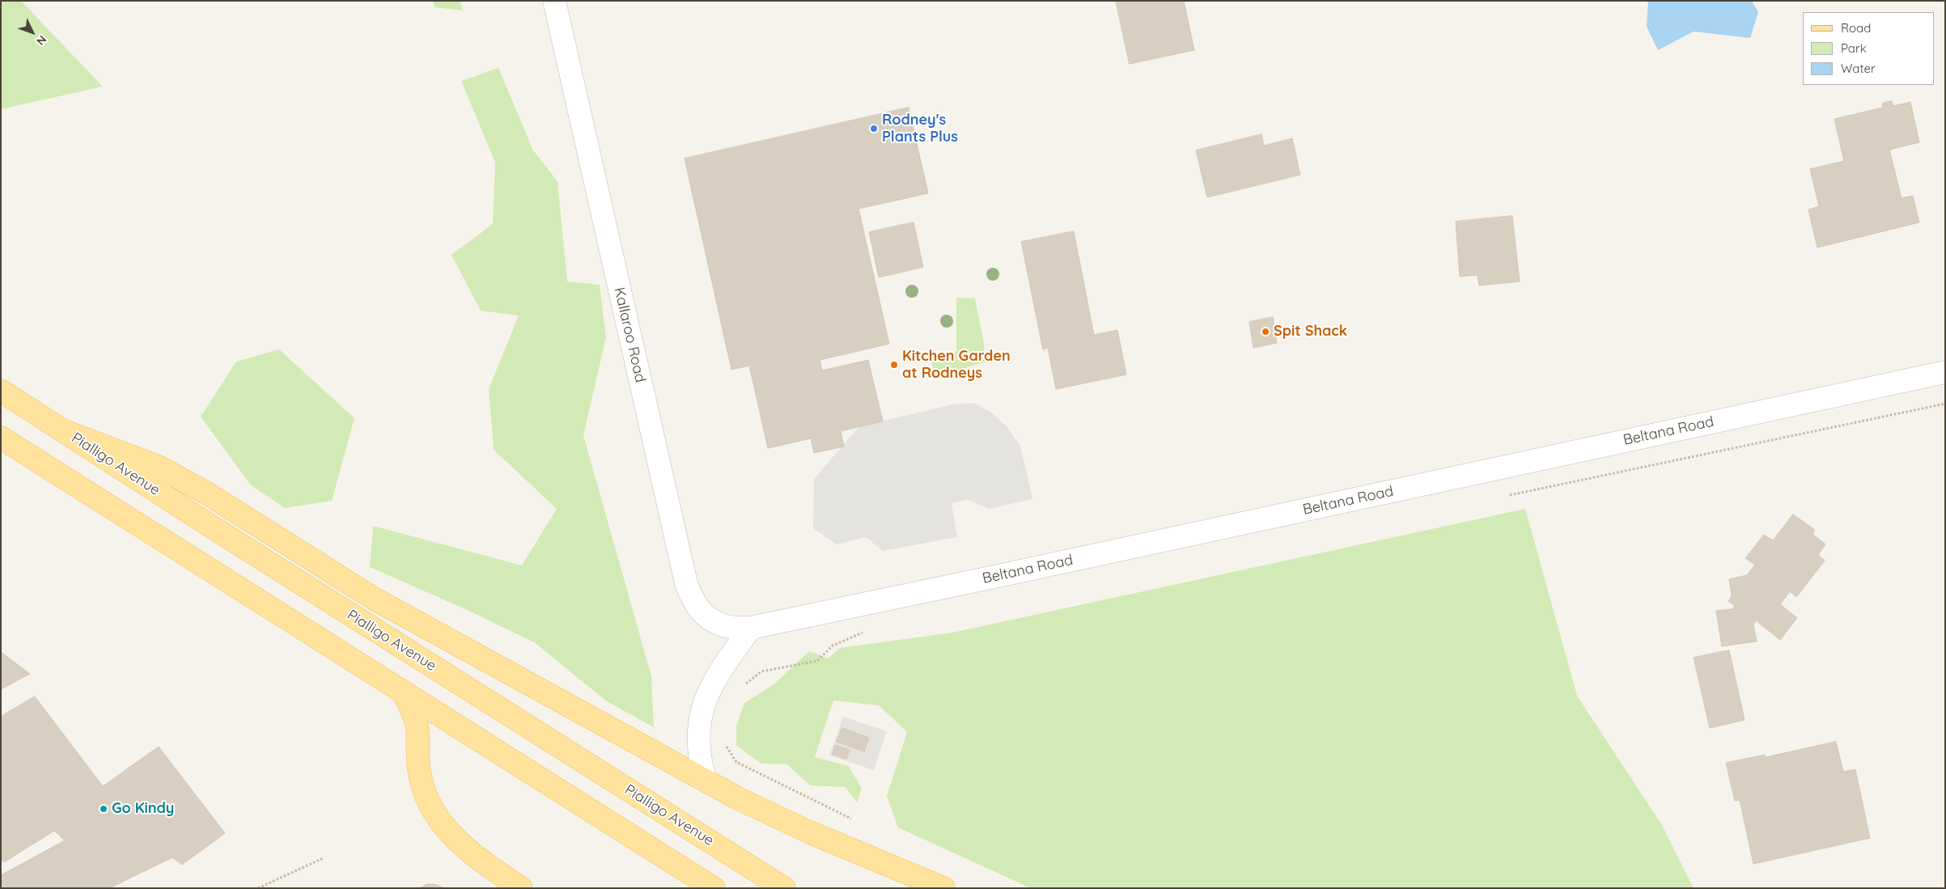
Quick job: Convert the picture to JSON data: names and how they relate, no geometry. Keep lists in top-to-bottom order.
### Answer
{
  "streets": {
    "main road": ["Pialligo Avenue"],
    "street": ["Kallaroo Road", "Beltana Road"]
  },
  "crossings": [
    ["Kallaroo Road", "Beltana Road"]
  ],
  "places": [
    "Rodney's Plants Plus",
    "Spit Shack",
    "Kitchen Garden at Rodneys",
    "Go Kindy"
  ],
  "legend": ["Road", "Park", "Water"],
  "north": "bottom right"
}
